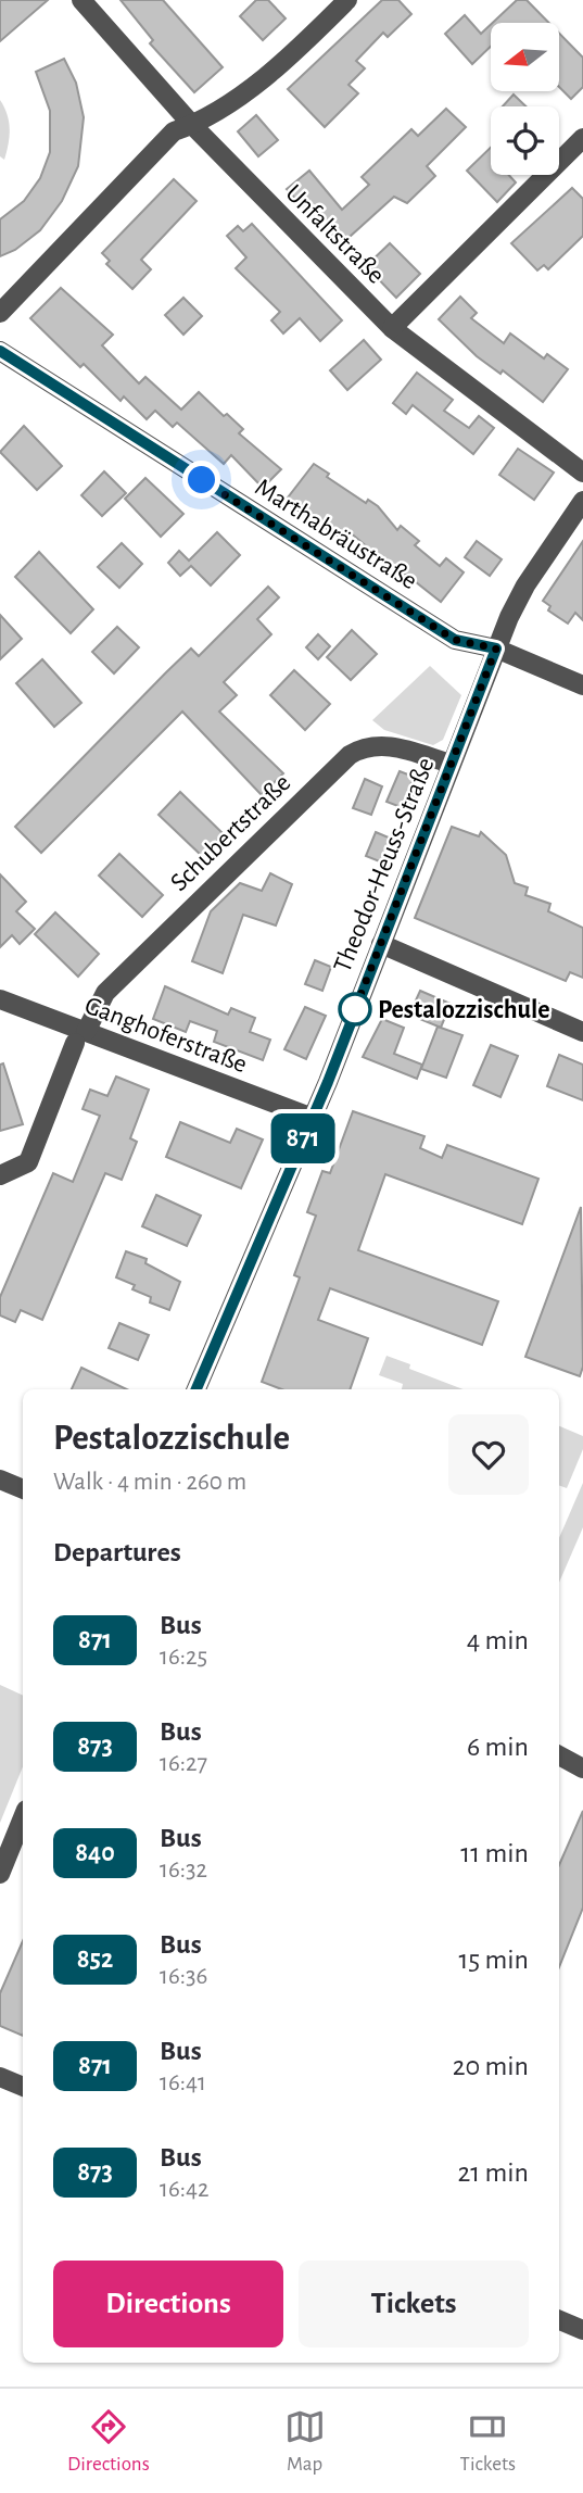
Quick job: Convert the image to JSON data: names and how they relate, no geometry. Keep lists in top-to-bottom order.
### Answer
{
  "streets": {
    "street": [
      "Unfaltstraße",
      "Marthabräustraße",
      "Schubertstraße",
      "Theodor-Heuss-Straße",
      "Ganghoferstraße"
    ]
  },
  "crossings": [
    ["Marthabräustraße", "Theodor-Heuss-Straße"],
    ["Schubertstraße", "Theodor-Heuss-Straße"],
    ["Schubertstraße", "Ganghoferstraße"],
    ["Theodor-Heuss-Straße", "Ganghoferstraße"]
  ],
  "places": ["Pestalozzischule"],
  "lines": ["bus line 871"],
  "north": "left",
  "page": {
    "on_map": "871",
    "heading": [
      ["Pestalozzischule", "Walk · 4 min · 260 m"],
      "Departures"
    ],
    "list": [
      {
        "mark": "871",
        "name": "Bus",
        "note": "16:25",
        "value": "4 min"
      },
      {
        "mark": "873",
        "name": "Bus",
        "note": "16:27",
        "value": "6 min"
      },
      {
        "mark": "840",
        "name": "Bus",
        "note": "16:32",
        "value": "11 min"
      },
      {
        "mark": "852",
        "name": "Bus",
        "note": "16:36",
        "value": "15 min"
      },
      {
        "mark": "871",
        "name": "Bus",
        "note": "16:41",
        "value": "20 min"
      },
      {
        "mark": "873",
        "name": "Bus",
        "note": "16:42",
        "value": "21 min"
      }
    ],
    "buttons": ["Directions", "Tickets"],
    "tabs": ["Directions", "Map", "Tickets"]
  }
}
